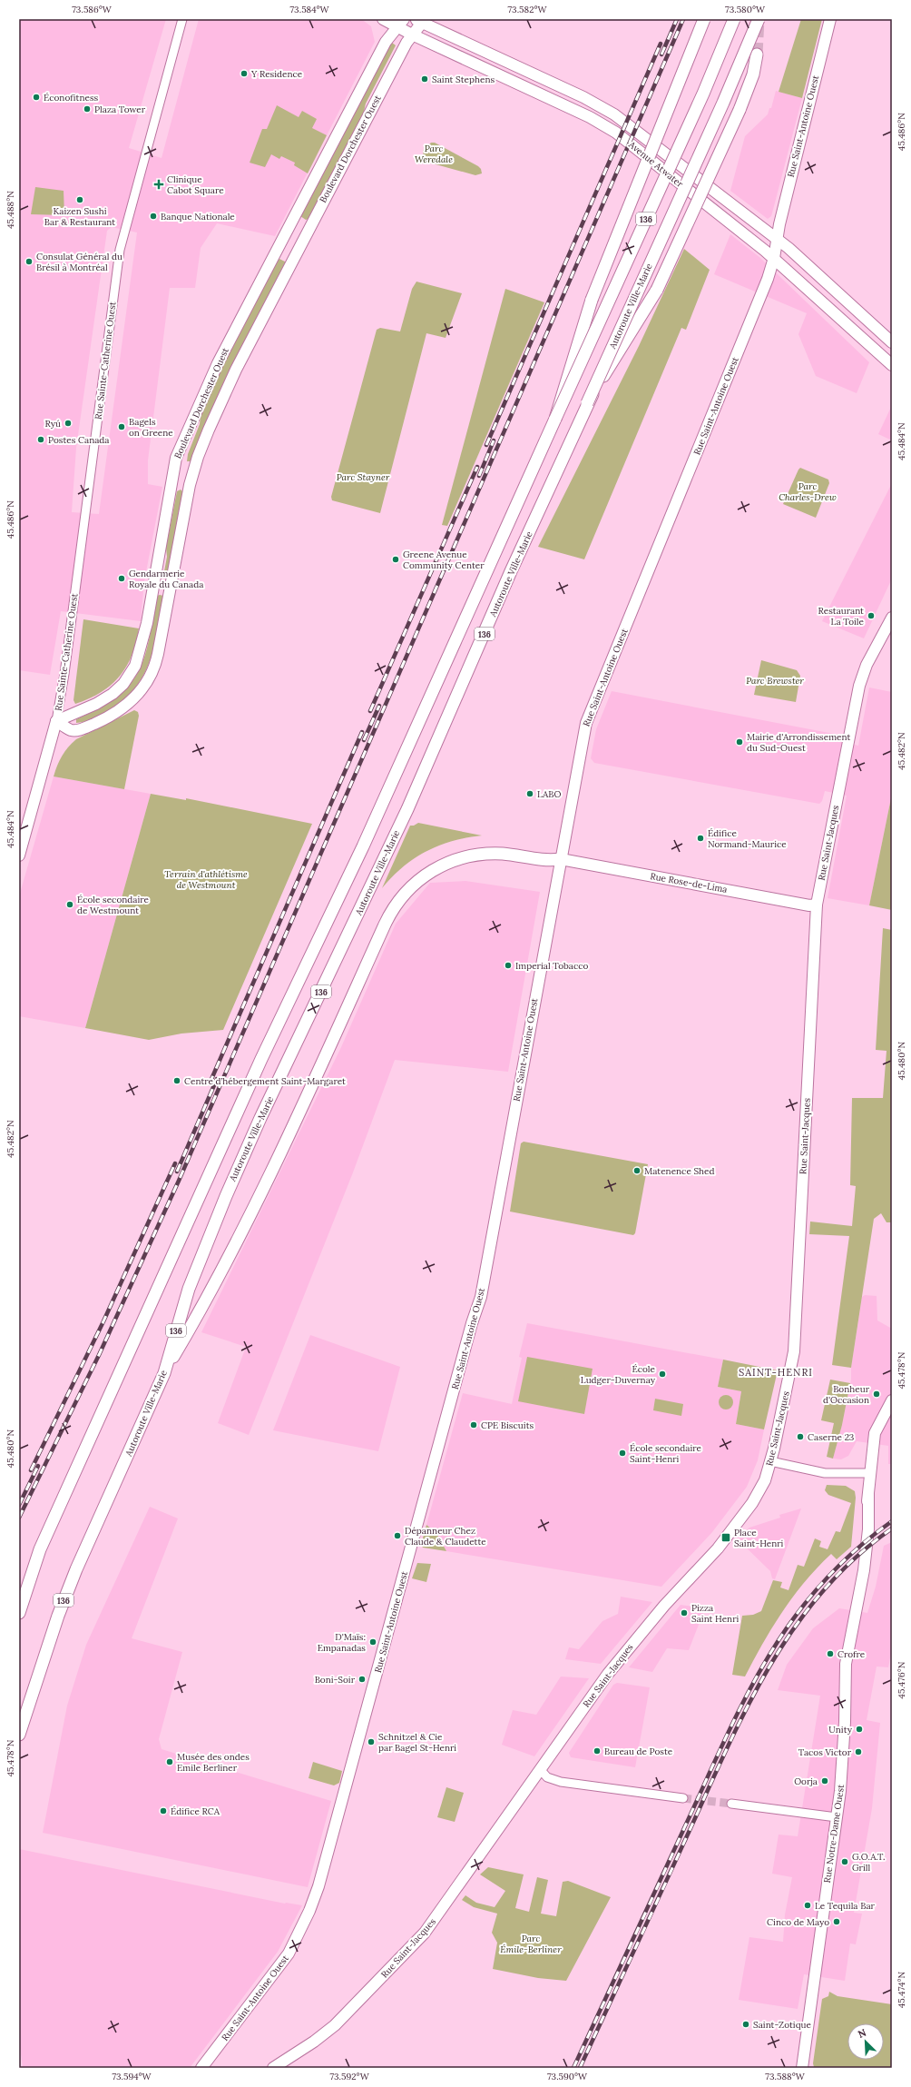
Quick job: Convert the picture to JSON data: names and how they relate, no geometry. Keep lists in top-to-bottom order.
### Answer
{
  "streets": {
    "highway": ["136", "Autoroute Ville-Marie"],
    "main road": [
      "Rue Saint-Antoine Ouest",
      "Boulevard Dorchester Ouest",
      "Avenue Atwater",
      "Rue Sainte-Catherine Ouest",
      "Rue Saint-Jacques",
      "Rue Rose-de-Lima",
      "Rue Notre-Dame Ouest"
    ]
  },
  "crossings": [
    ["Rue Saint-Antoine Ouest", "Avenue Atwater"],
    ["Rue Saint-Antoine Ouest", "Rue Rose-de-Lima"],
    ["Boulevard Dorchester Ouest", "Avenue Atwater"],
    ["Boulevard Dorchester Ouest", "Rue Sainte-Catherine Ouest"],
    ["Rue Saint-Jacques", "Rue Rose-de-Lima"]
  ],
  "districts": ["SAINT-HENRI"],
  "parks": [
    "Parc Weredale",
    "Parc Stayner",
    "Parc Charles-Drew",
    "Parc Brewster",
    "Terrain d'athlétisme de Westmount",
    "Parc Émile-Berliner"
  ],
  "places": {
    "other": [
      "Y Residence",
      "Saint Stephens",
      "Éconofitness",
      "Plaza Tower",
      "Kaizen Sushi Bar & Restaurant",
      "Banque Nationale",
      "Consulat Général du Brésil à Montréal",
      "Ryú",
      "Bagels on Greene",
      "Postes Canada",
      "Greene Avenue Community Center",
      "Gendarmerie Royale du Canada",
      "Restaurant La Toile",
      "Mairie d'Arrondissement du Sud-Ouest",
      "LABO",
      "Édifice Normand-Maurice",
      "École secondaire de Westmount",
      "Imperial Tobacco",
      "Centre d’hébergement Saint-Margaret",
      "Matenence Shed",
      "École Ludger-Duvernay",
      "Bonheur d'Occasion",
      "CPE Biscuits",
      "Caserne 23",
      "École secondaire Saint-Henri",
      "Dépanneur Chez Claude & Claudette",
      "Pizza Saint Henri",
      "D'Maïs: Empanadas",
      "Crofre",
      "Boni-Soir",
      "Unity",
      "Schnitzel & Cie par Bagel St-Henri",
      "Bureau de Poste",
      "Tacos Victor",
      "Musée des ondes Emile Berliner",
      "Oorja",
      "Édifice RCA",
      "G.O.A.T. Grill",
      "Le Tequila Bar",
      "Cinco de Mayo",
      "Saint-Zotique"
    ],
    "health": ["Clinique Cabot Square"],
    "transit": ["Place Saint-Henri"]
  },
  "north": "top left",
  "coordinates": [
    "73.586°W",
    "73.584°W",
    "73.582°W",
    "73.580°W",
    "45.486°N",
    "45.488°N",
    "45.484°N",
    "45.482°N",
    "45.480°N",
    "45.478°N",
    "45.476°N",
    "45.474°N",
    "73.594°W",
    "73.592°W",
    "73.590°W",
    "73.588°W"
  ]
}
